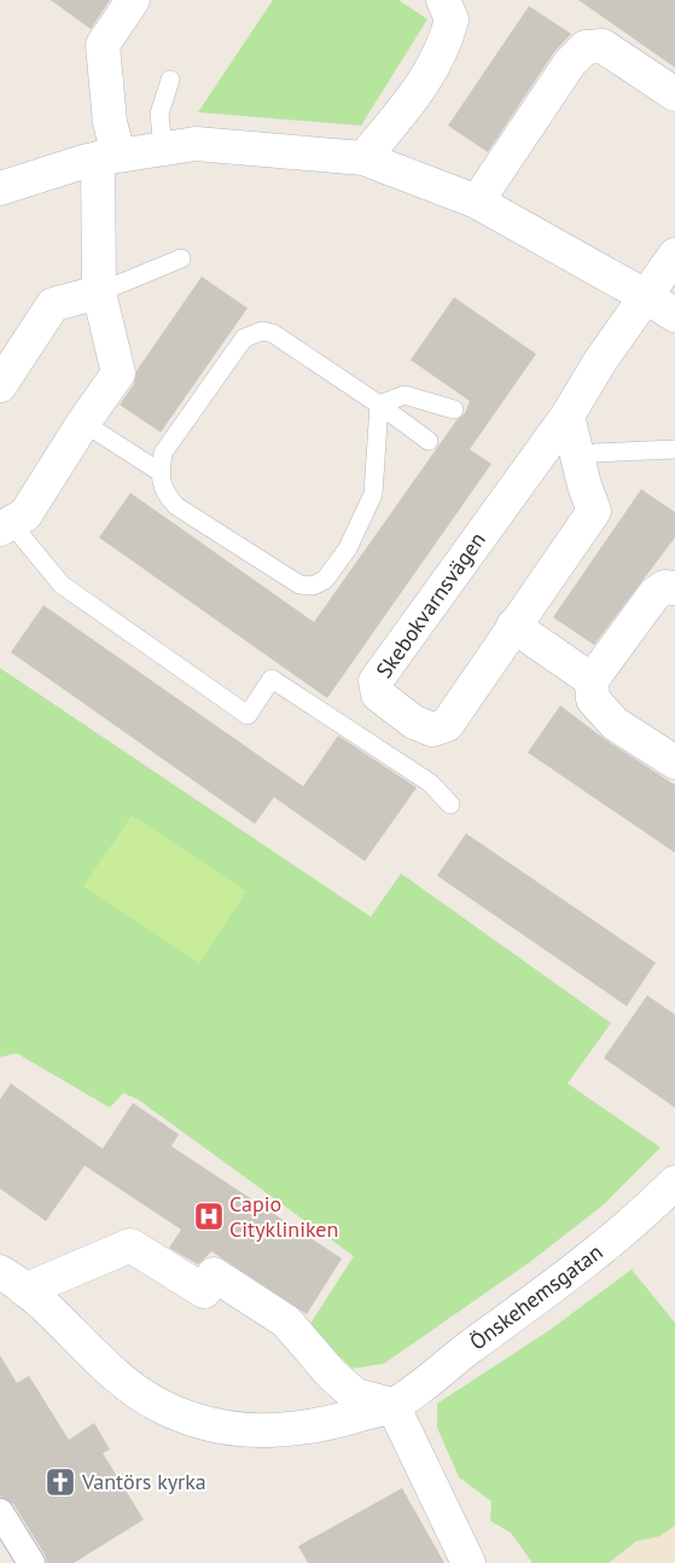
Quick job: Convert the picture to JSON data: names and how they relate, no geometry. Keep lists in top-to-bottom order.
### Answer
{
  "streets": {
    "street": ["Skebokvarnsvägen", "Önskehemsgatan"]
  },
  "places": {
    "hospital": ["Capio Citykliniken"],
    "church": ["Vantörs kyrka"]
  }
}
